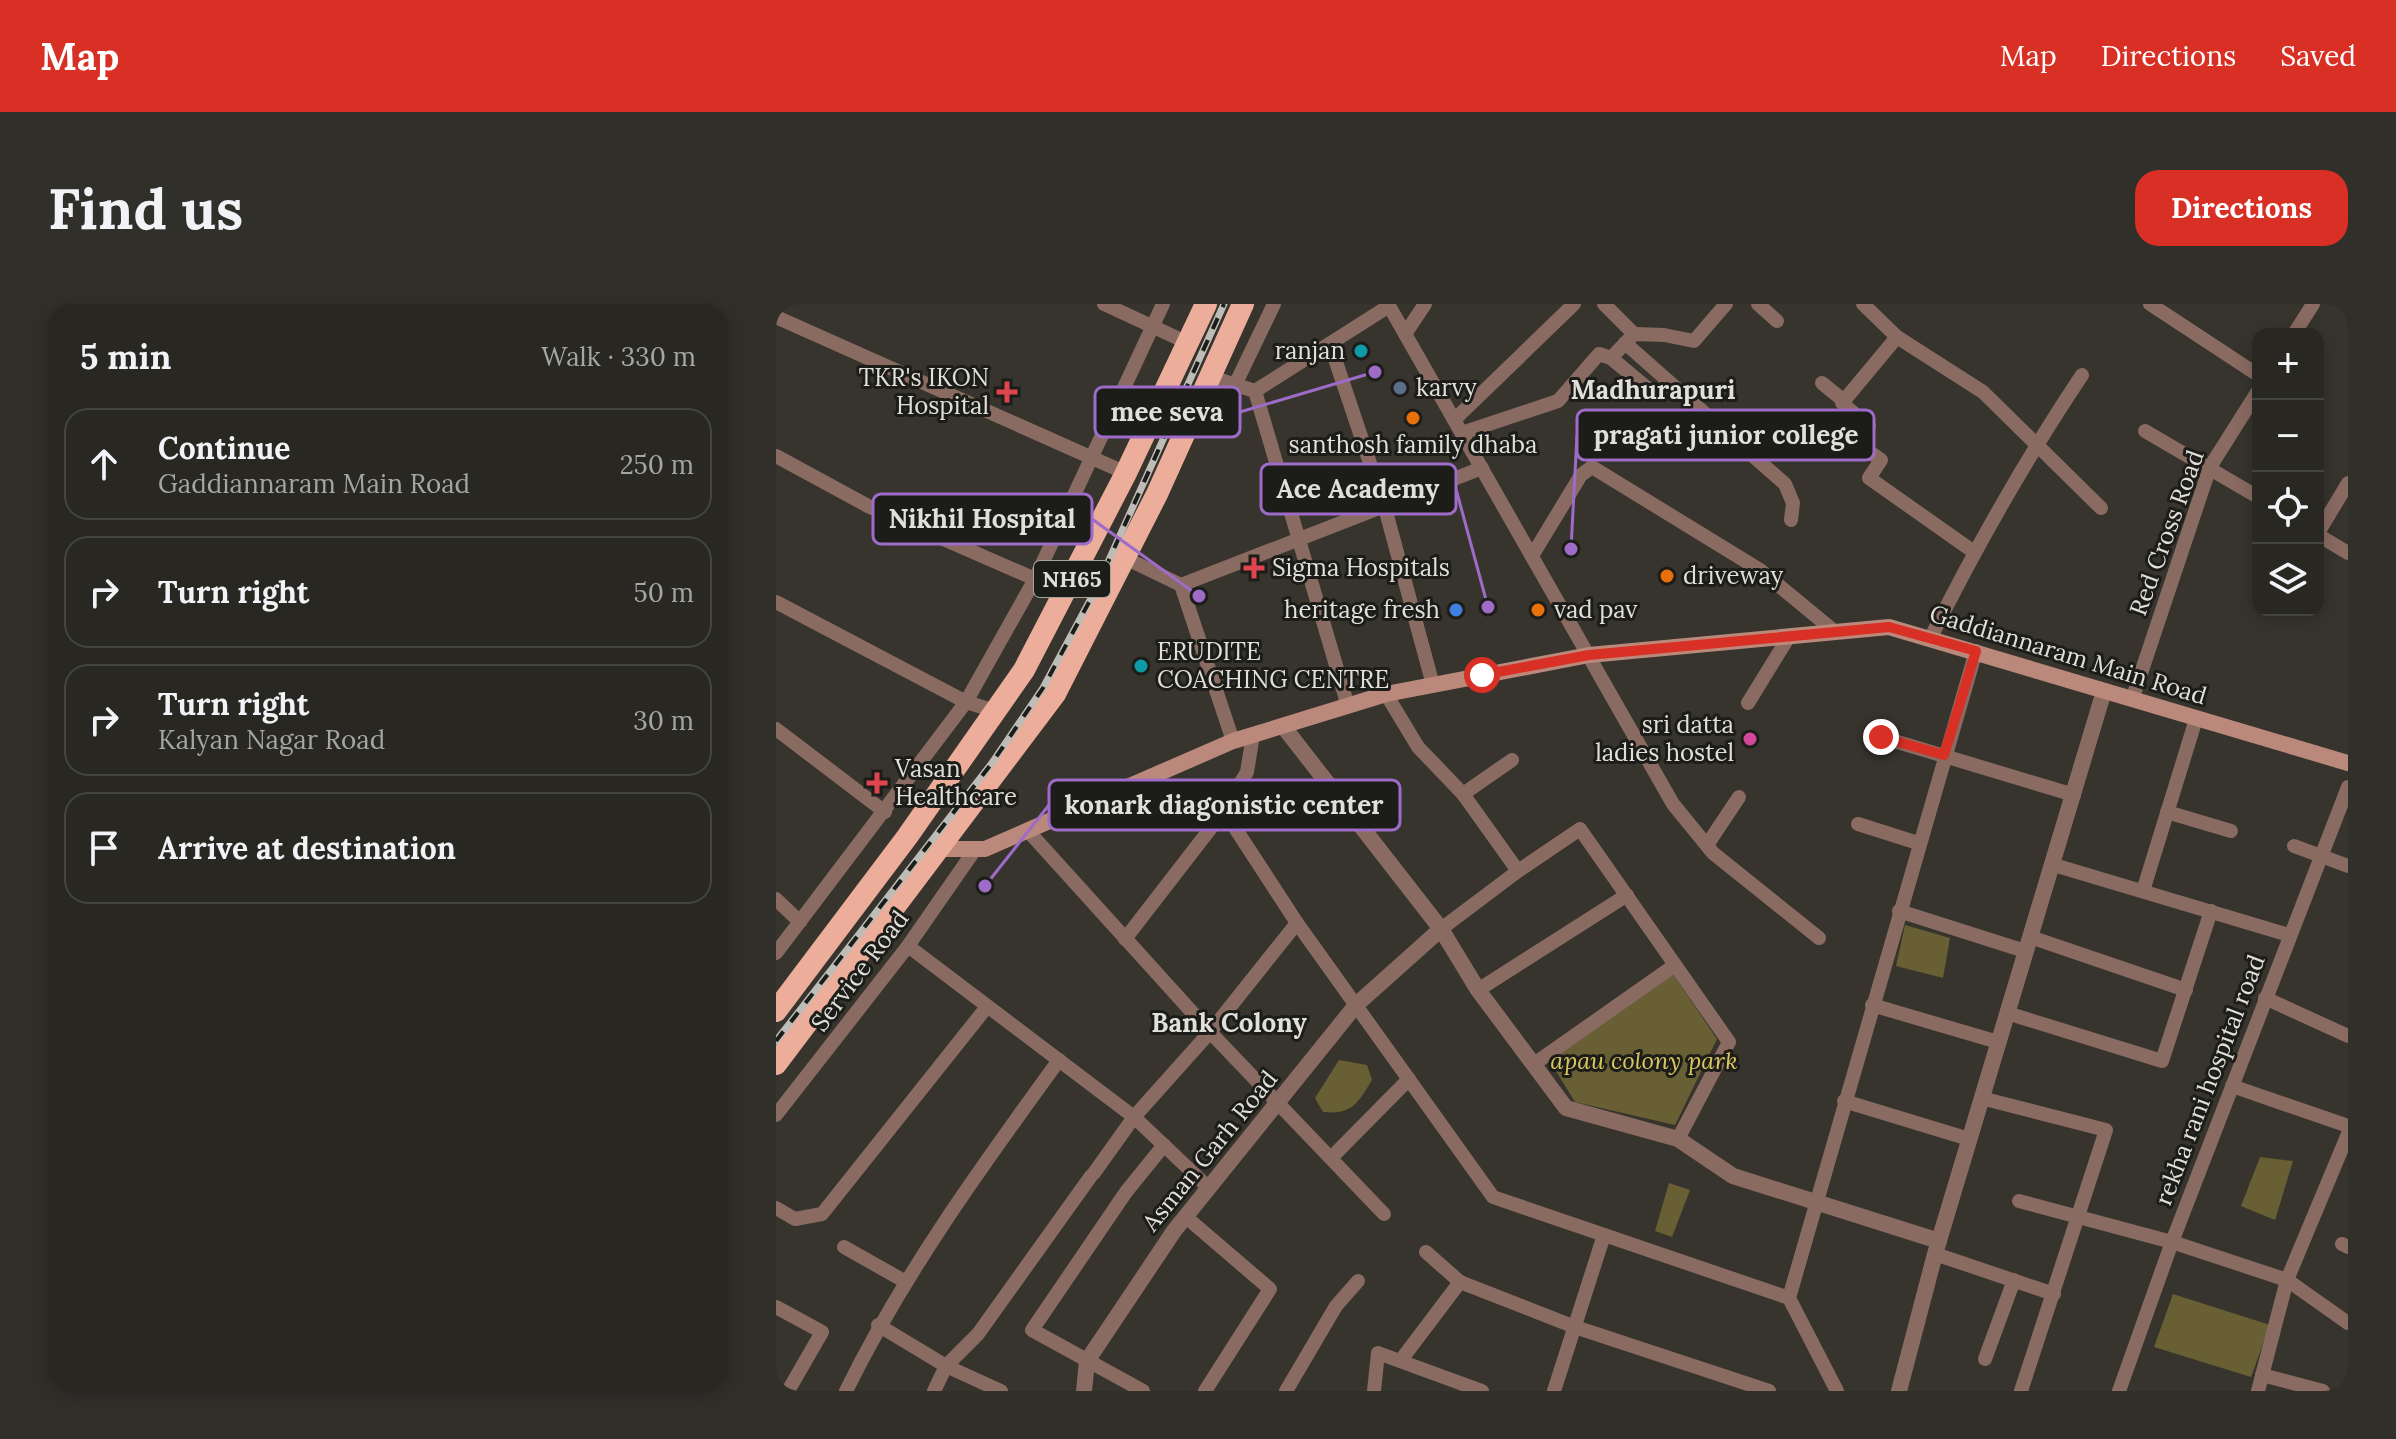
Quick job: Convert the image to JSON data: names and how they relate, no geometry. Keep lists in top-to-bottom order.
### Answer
{
  "streets": {
    "highway": ["NH65"],
    "main road": ["Gaddiannaram Main Road"],
    "street": [
      "Red Cross Road",
      "Service Road",
      "rekha rani hospital road",
      "Asman Garh Road"
    ]
  },
  "crossings": [
    ["Red Cross Road", "Gaddiannaram Main Road"],
    ["NH65", "Gaddiannaram Main Road"],
    ["Gaddiannaram Main Road", "Service Road"]
  ],
  "districts": ["Madhurapuri", "Bank Colony"],
  "parks": ["apau colony park"],
  "places": {
    "other": [
      "ranjan",
      "mee seva",
      "karvy",
      "santhosh family dhaba",
      "pragati junior college",
      "driveway",
      "Nikhil Hospital",
      "Ace Academy",
      "heritage fresh",
      "vad pav",
      "ERUDITE COACHING CENTRE",
      "sri datta ladies hostel",
      "konark diagonistic center"
    ],
    "health": ["TKR's IKON Hospital", "Sigma Hospitals", "Vasan Healthcare"]
  },
  "page": {
    "header": "Map",
    "nav": ["Map", "Directions", "Saved"],
    "buttons": "Directions",
    "title": "Find us",
    "heading": ["5 min", "Walk · 330 m"],
    "map_buttons": ["+", "−"],
    "list": [
      ["Continue", "Gaddiannaram Main Road", "250 m"],
      ["Turn right", "50 m"],
      ["Turn right", "Kalyan Nagar Road", "30 m"],
      "Arrive at destination"
    ]
  }
}
